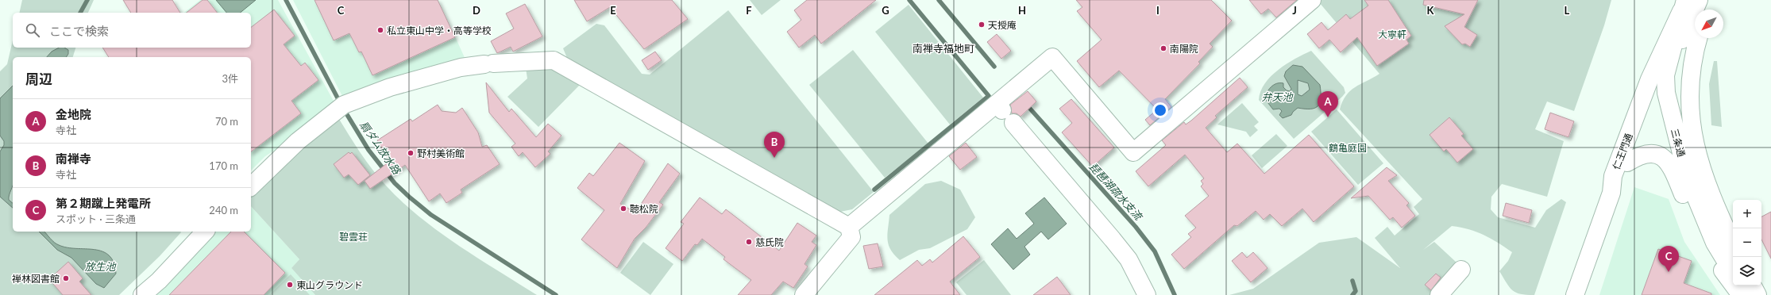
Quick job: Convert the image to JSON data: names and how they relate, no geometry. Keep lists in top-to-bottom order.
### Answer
{
  "streets": {
    "street": ["三条通", "仁王門通"]
  },
  "crossings": [
    ["三条通", "仁王門通"]
  ],
  "districts": ["南禅寺福地町"],
  "water": [
    "弁天池",
    "扇ダム放水路",
    "琵琶湖疏水支流",
    "放生池"
  ],
  "parks": ["大寧軒", "鶴亀庭園", "碧雲荘"],
  "places": [
    "天授庵",
    "私立東山中学・高等学校",
    "南陽院",
    "野村美術館",
    "聴松院",
    "慈氏院",
    "禅林図書館",
    "東山グラウンド"
  ],
  "north": "bottom left",
  "page": {
    "search": "ここで検索",
    "heading": ["周辺", "3件"],
    "pins": ["A", "B", "C"],
    "list": [
      {
        "mark": "A",
        "name": "金地院",
        "note": "寺社",
        "value": "70 m"
      },
      {
        "mark": "B",
        "name": "南禅寺",
        "note": "寺社",
        "value": "170 m"
      },
      {
        "mark": "C",
        "name": "第２期蹴上発電所",
        "note": "スポット · 三条通",
        "value": "240 m"
      }
    ],
    "map_buttons": ["+", "−"]
  },
  "grid": {
    "columns": [
      "C",
      "D",
      "E",
      "F",
      "G",
      "H",
      "I",
      "J",
      "K",
      "L"
    ]
  }
}
